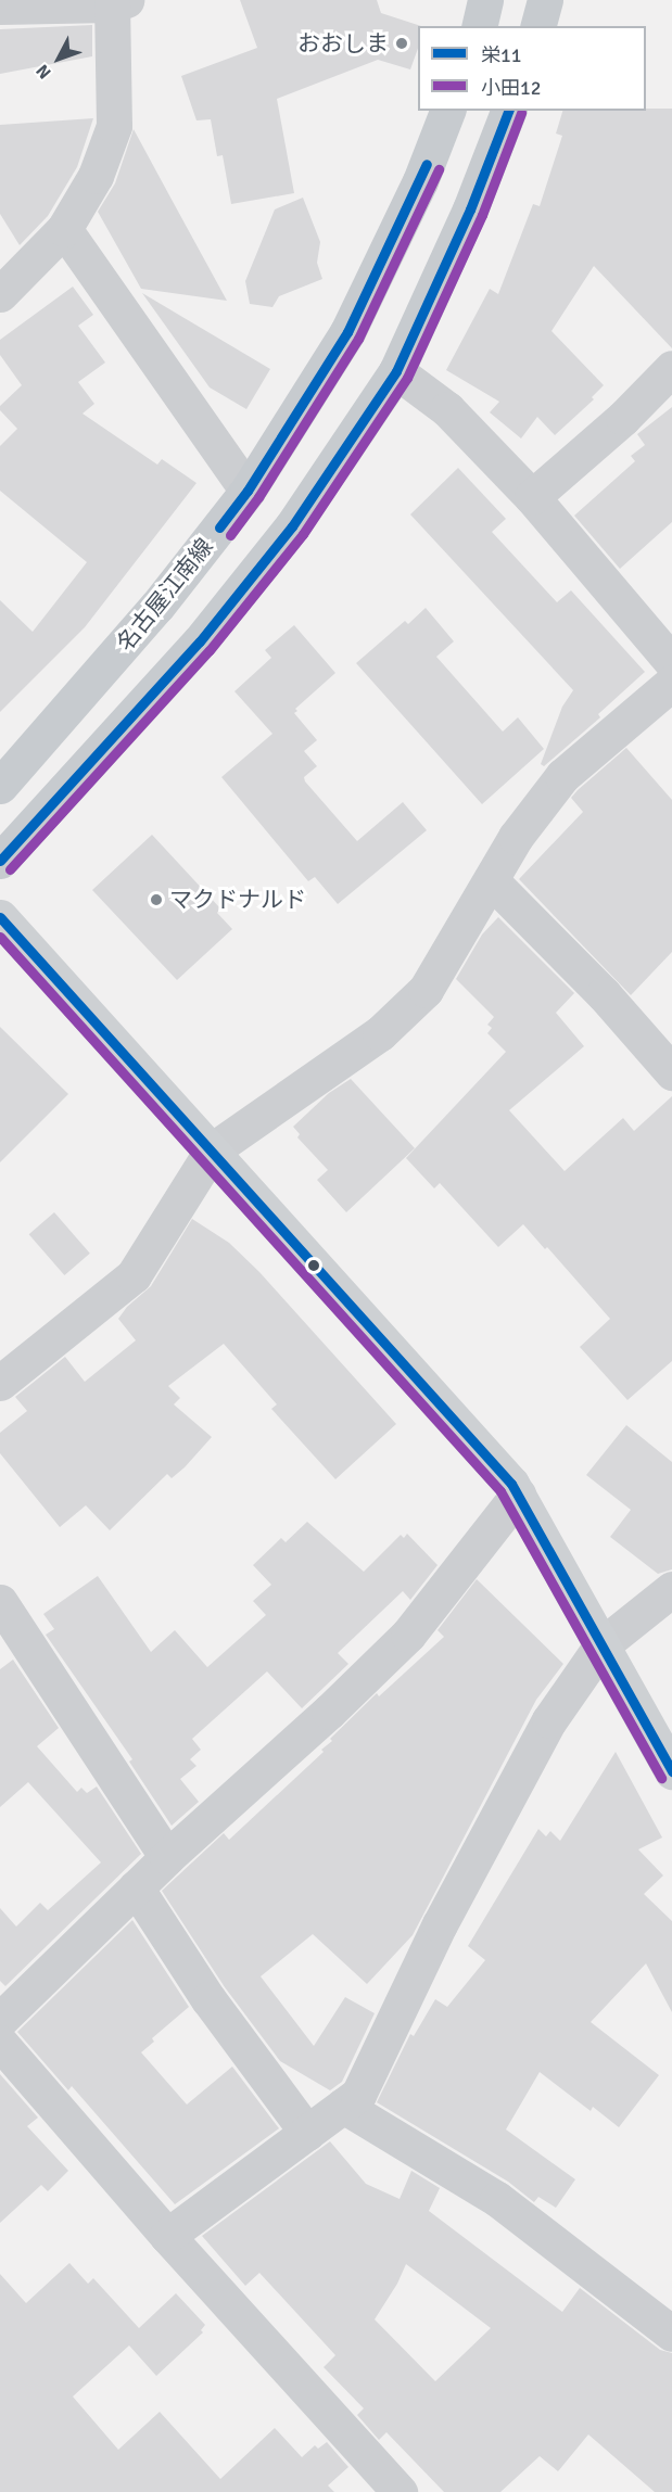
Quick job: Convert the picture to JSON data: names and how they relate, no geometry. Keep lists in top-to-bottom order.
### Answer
{
  "streets": {
    "main road": ["名古屋江南線"]
  },
  "places": ["おおしま", "マクドナルド"],
  "lines": ["transit line 栄11", "transit line 小田12"],
  "legend": ["栄11", "小田12"],
  "north": "bottom left"
}
